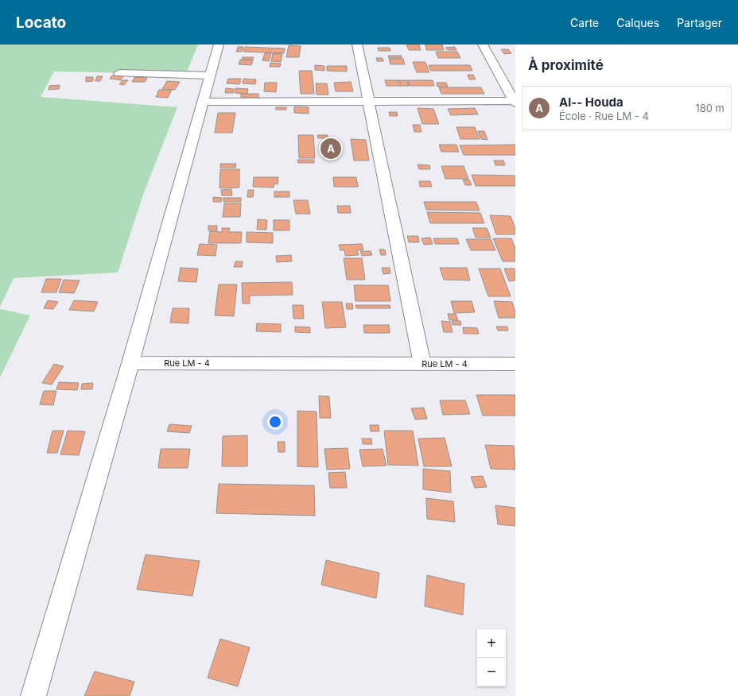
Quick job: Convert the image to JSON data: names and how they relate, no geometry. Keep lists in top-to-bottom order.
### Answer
{
  "streets": {
    "street": ["Rue LM - 4"]
  },
  "page": {
    "header": "Locato",
    "nav": ["Carte", "Calques", "Partager"],
    "heading": "À proximité",
    "list": [
      {
        "mark": "A",
        "name": "Al-- Houda",
        "note": "École · Rue LM - 4",
        "value": "180 m"
      }
    ],
    "pins": "A",
    "map_buttons": ["+", "−"]
  }
}
